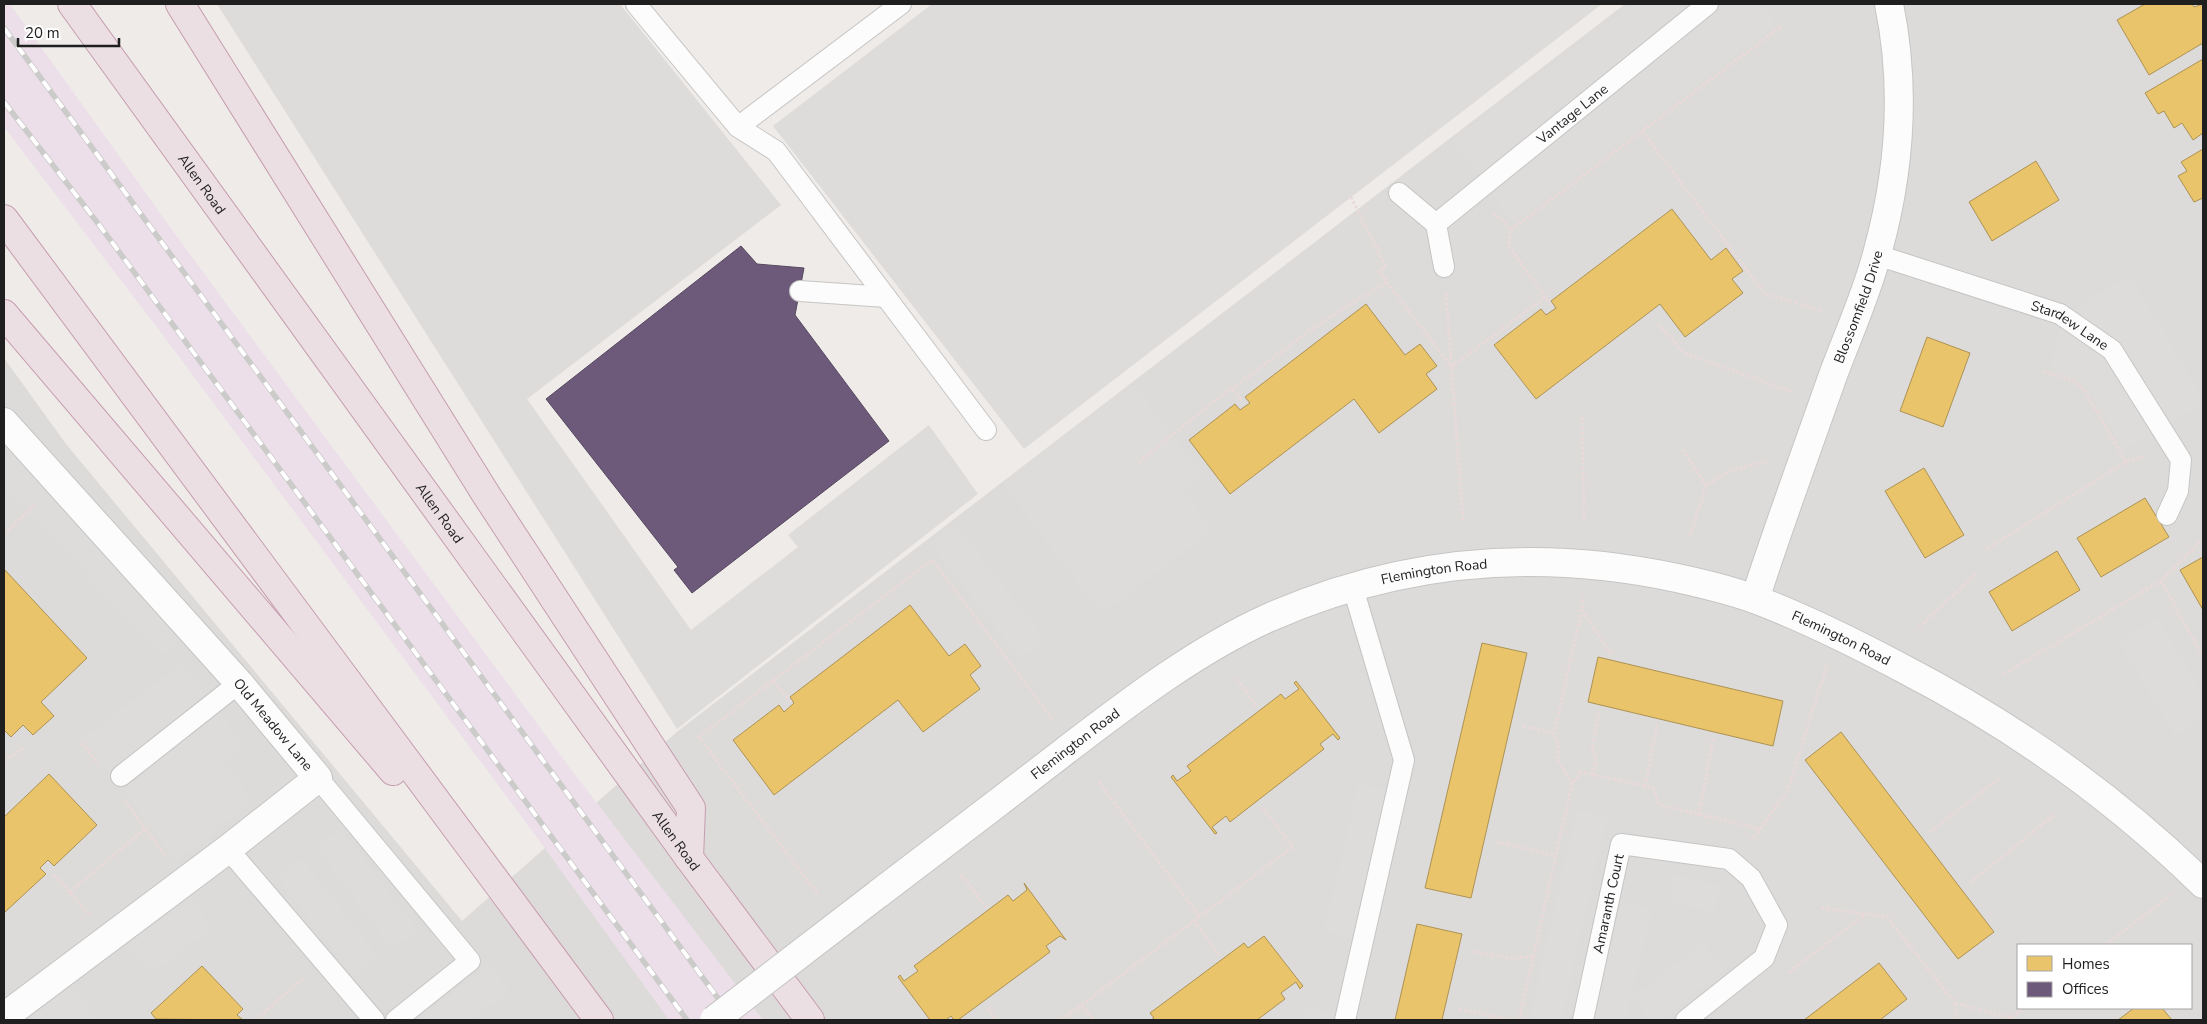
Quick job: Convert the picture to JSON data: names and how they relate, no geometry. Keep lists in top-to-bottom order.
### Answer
{
  "streets": {
    "highway": ["Allen Road"],
    "street": ["Blossomfield Drive", "Flemington Road", "Old Meadow Lane"],
    "lane": ["Vantage Lane", "Stardew Lane", "Amaranth Court"]
  },
  "crossings": [
    ["Blossomfield Drive", "Stardew Lane"],
    ["Blossomfield Drive", "Flemington Road"]
  ],
  "legend": ["Homes", "Offices"],
  "scale_bar": "20 m"
}
